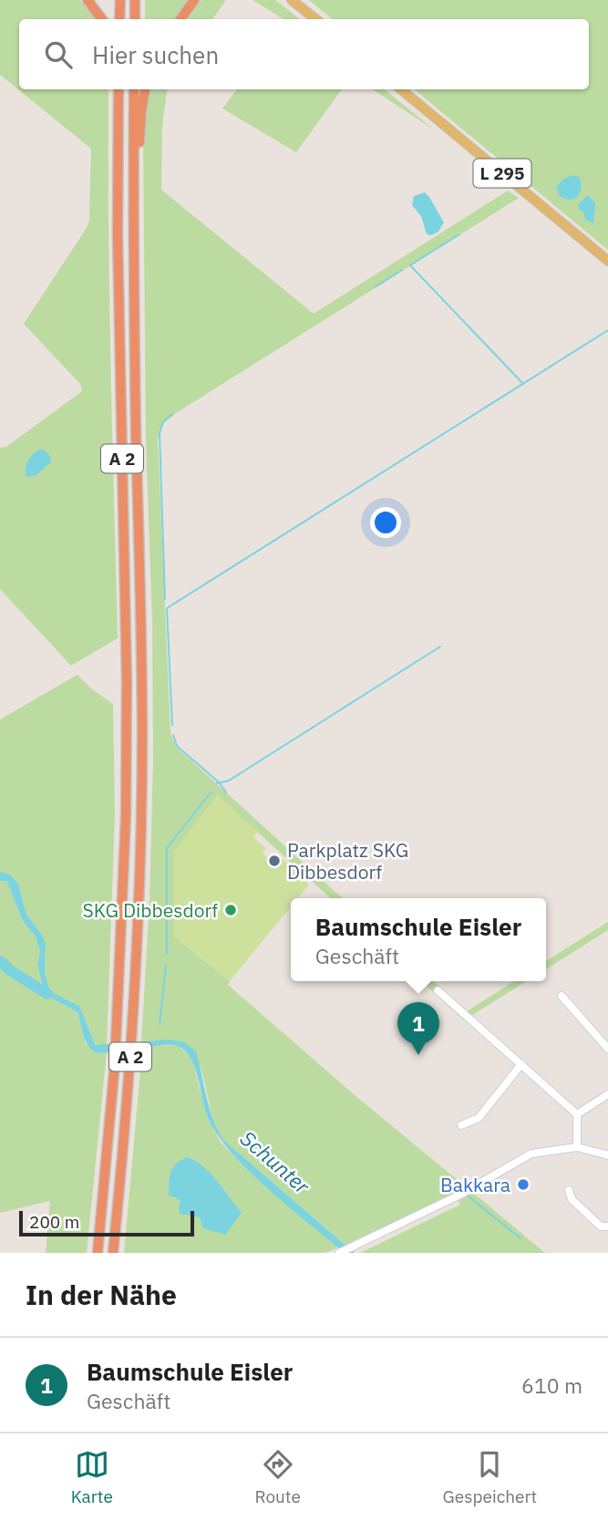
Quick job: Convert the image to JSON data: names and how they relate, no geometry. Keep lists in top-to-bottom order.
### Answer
{
  "streets": {
    "highway": ["A 2"],
    "main road": ["L 295"]
  },
  "water": ["Schunter"],
  "places": ["Parkplatz SKG Dibbesdorf", "SKG Dibbesdorf", "Bakkara"],
  "scale_bar": "200 m",
  "page": {
    "search": "Hier suchen",
    "popup": ["Baumschule Eisler", "Geschäft"],
    "pins": "1",
    "scale": "200 m",
    "heading": "In der Nähe",
    "list": [
      {
        "mark": "1",
        "name": "Baumschule Eisler",
        "note": "Geschäft",
        "value": "610 m"
      }
    ],
    "nav": ["Karte", "Route", "Gespeichert"]
  }
}
